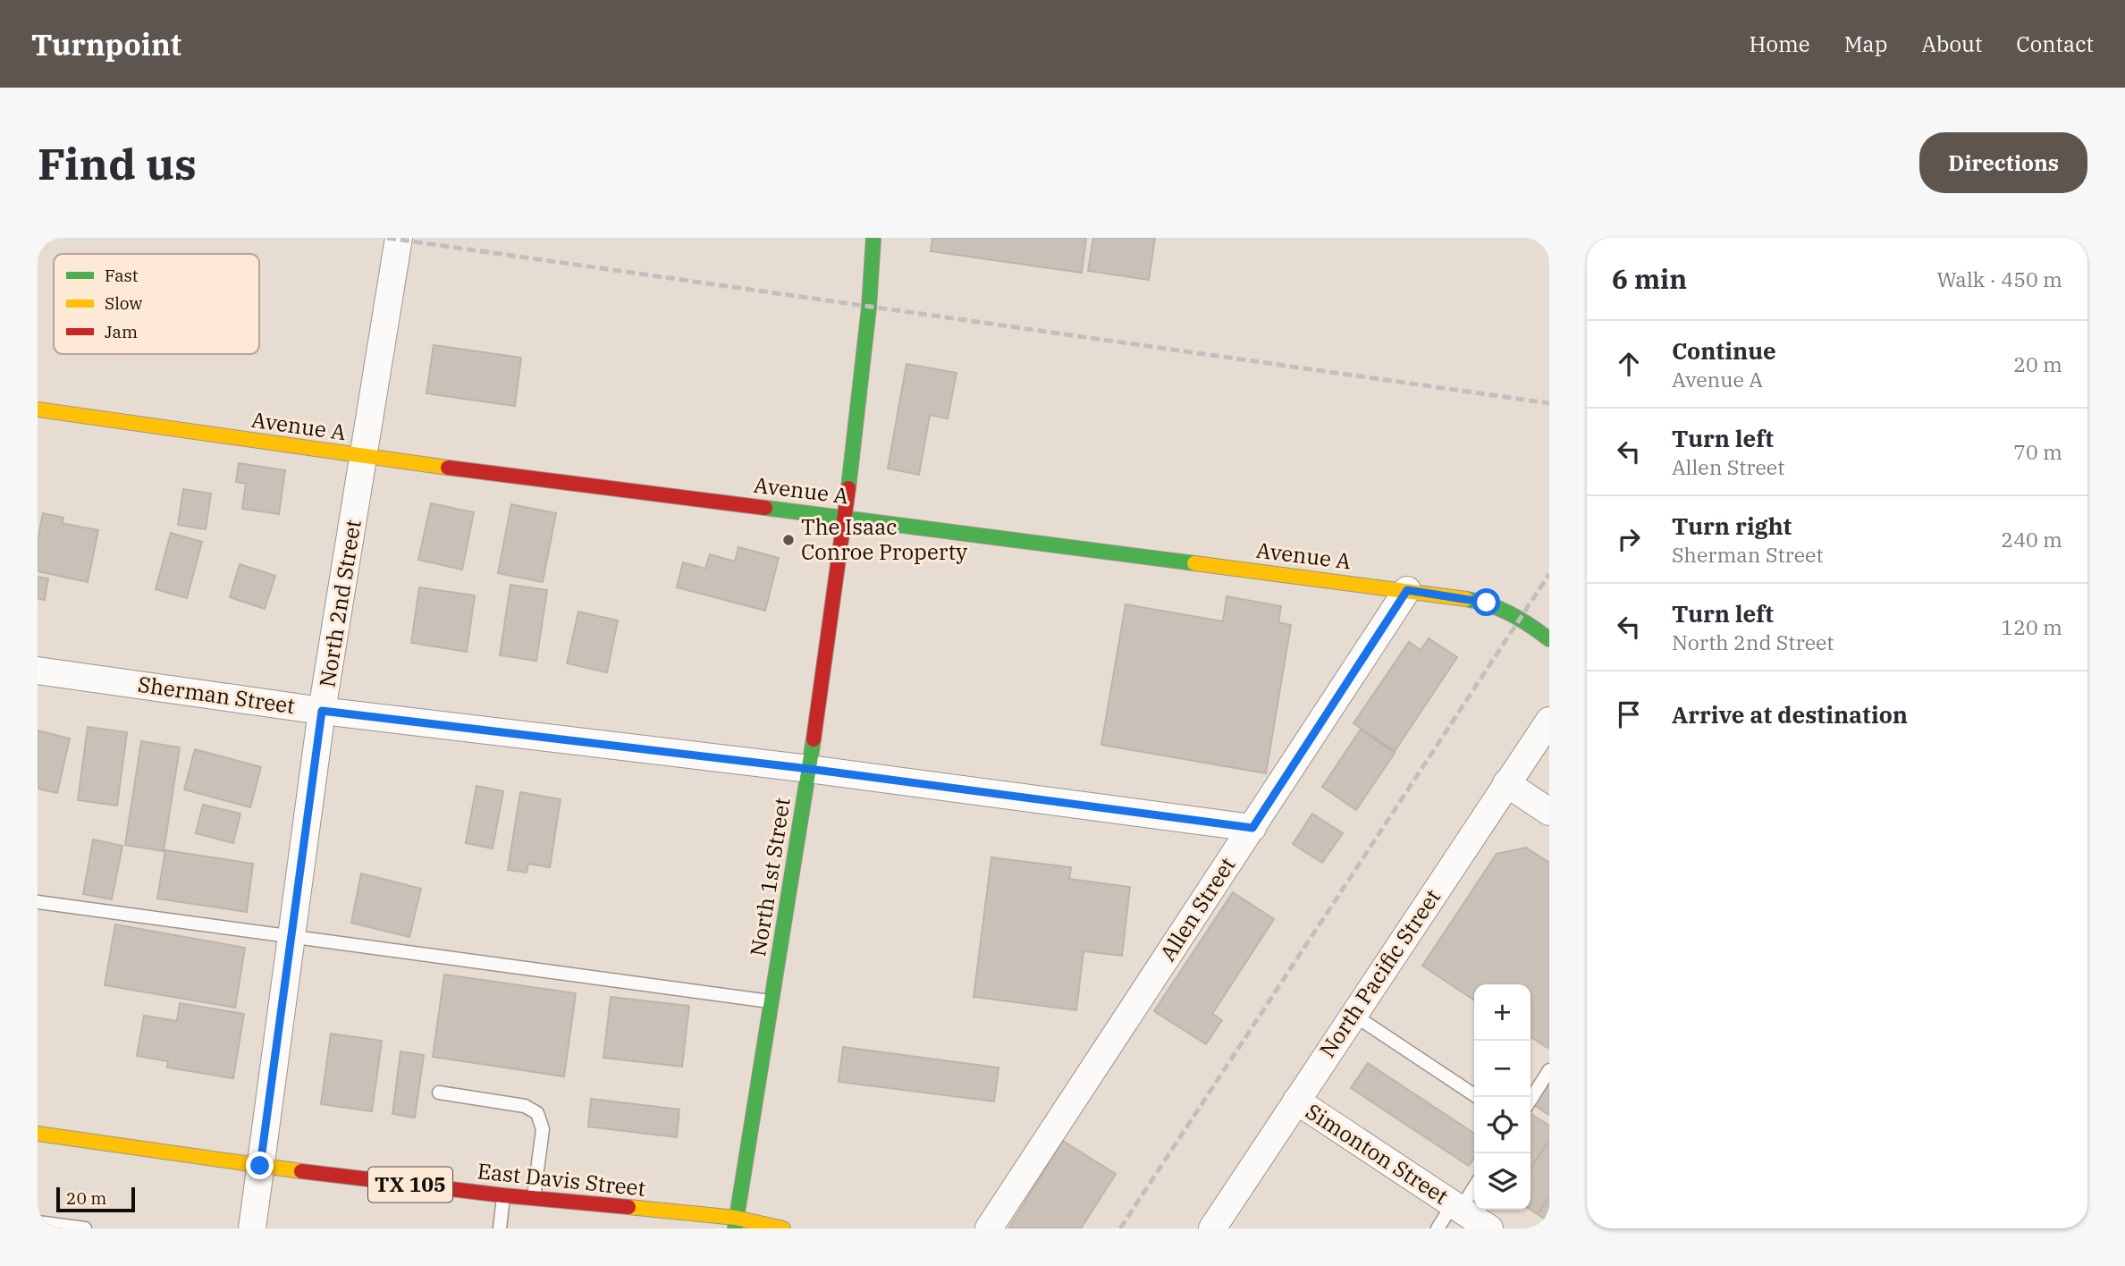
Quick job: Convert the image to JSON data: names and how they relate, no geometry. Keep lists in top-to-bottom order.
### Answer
{
  "streets": {
    "street": [
      "Avenue A",
      "North 2nd Street",
      "Sherman Street",
      "North 1st Street",
      "Allen Street",
      "North Pacific Street",
      "Simonton Street",
      "East Davis Street",
      "TX 105"
    ]
  },
  "crossings": [
    ["Avenue A", "North 2nd Street"],
    ["Avenue A", "North 1st Street"],
    ["Avenue A", "Allen Street"],
    ["North 2nd Street", "Sherman Street"],
    ["North 2nd Street", "East Davis Street"],
    ["Sherman Street", "North 1st Street"],
    ["Sherman Street", "Allen Street"],
    ["North 1st Street", "East Davis Street"],
    ["North Pacific Street", "Simonton Street"]
  ],
  "places": ["The Isaac Conroe Property"],
  "legend": ["Fast", "Slow", "Jam"],
  "scale_bar": "20 m",
  "page": {
    "header": "Turnpoint",
    "nav": [
      "Home",
      "Map",
      "About",
      "Contact"
    ],
    "buttons": "Directions",
    "title": "Find us",
    "heading": ["6 min", "Walk · 450 m"],
    "list": [
      ["Continue", "Avenue A", "20 m"],
      ["Turn left", "Allen Street", "70 m"],
      ["Turn right", "Sherman Street", "240 m"],
      ["Turn left", "North 2nd Street", "120 m"],
      "Arrive at destination"
    ],
    "map_buttons": ["+", "−"],
    "scale": "20 m"
  }
}
